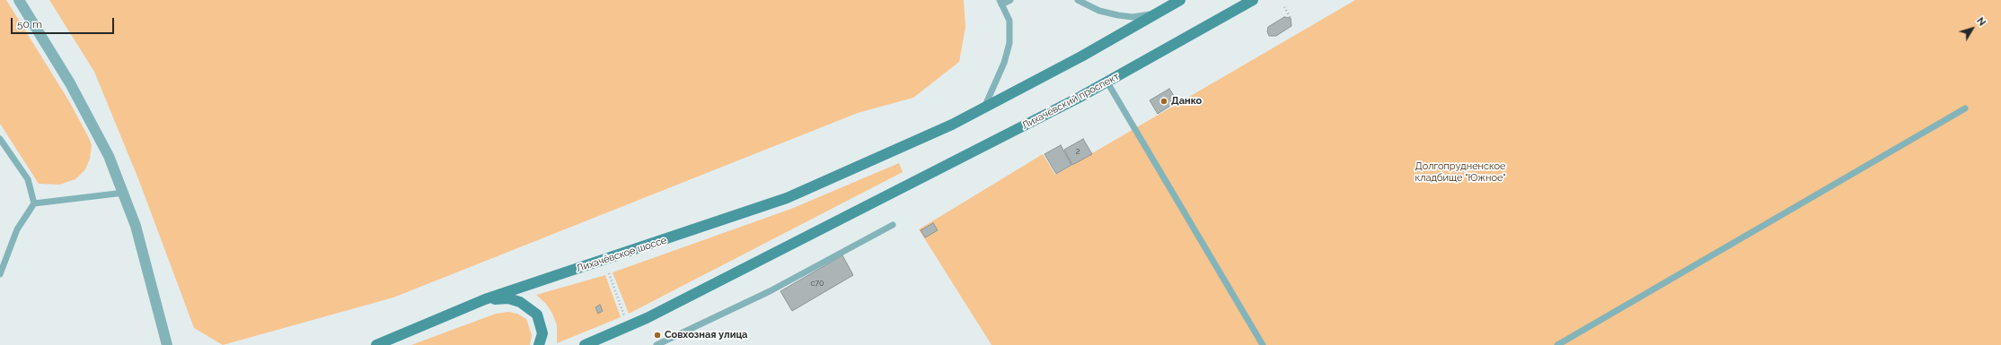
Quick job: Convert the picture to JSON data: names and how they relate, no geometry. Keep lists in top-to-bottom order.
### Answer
{
  "streets": {
    "main road": ["Лихачёвский проспект", "Лихачёвское шоссе"]
  },
  "parks": ["Долгопрудненское кладбище \"Южное\""],
  "places": ["Данко", "Совхозная улица"],
  "house_numbers": ["2", "с70"],
  "scale_bar": "50 m",
  "north": "top right"
}
